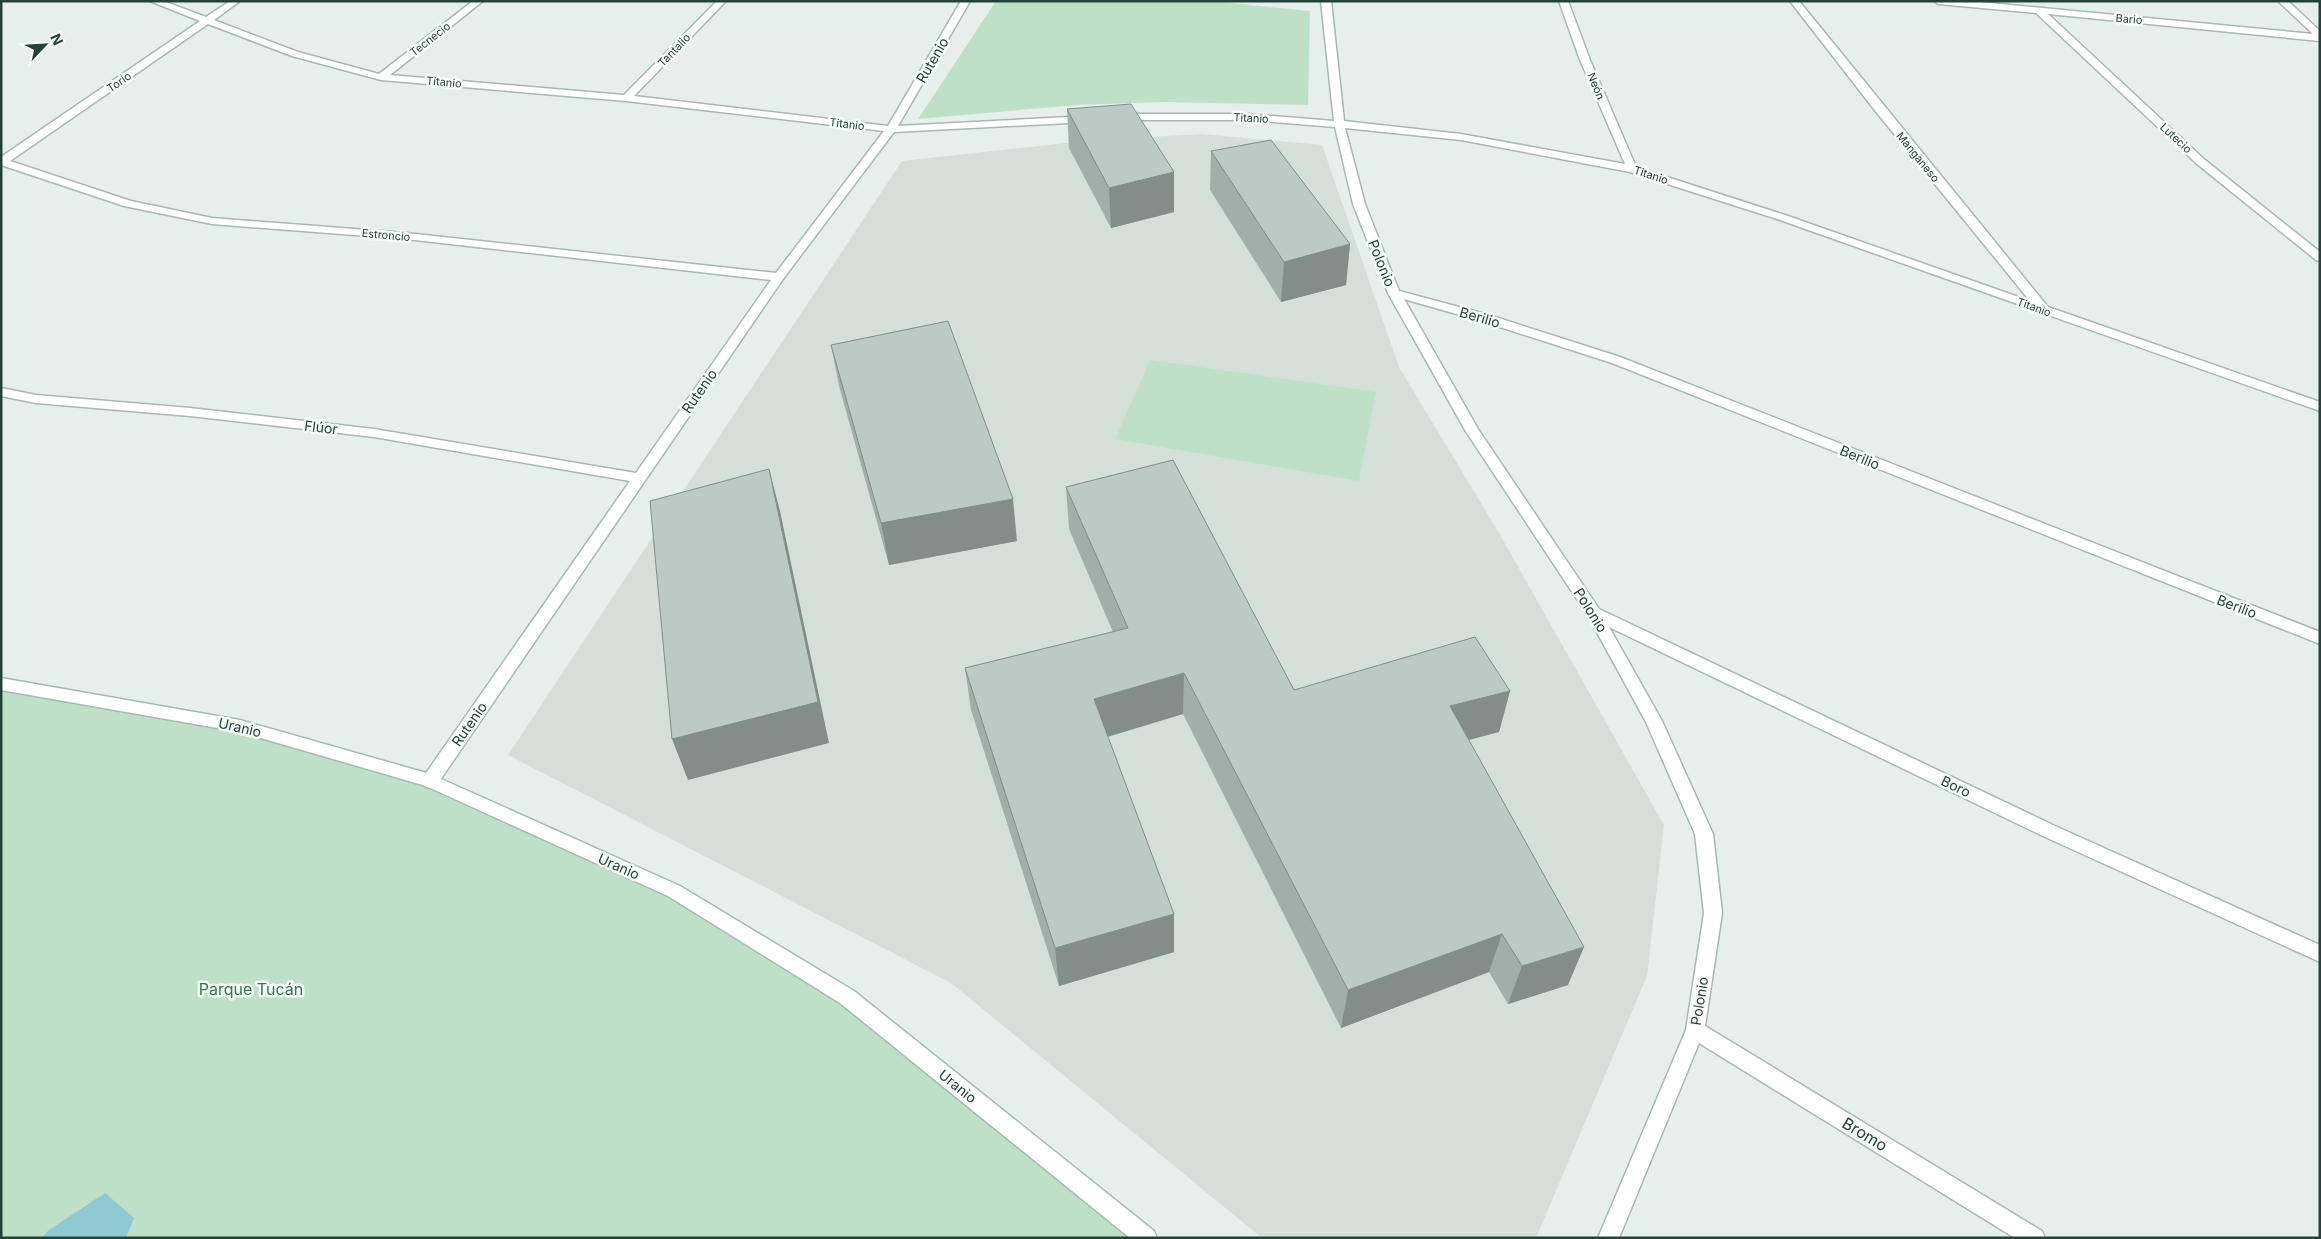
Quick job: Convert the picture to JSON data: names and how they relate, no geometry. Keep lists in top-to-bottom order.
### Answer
{
  "streets": {
    "street": [
      "Bario",
      "Tecnecio",
      "Tantalio",
      "Rutenio",
      "Torio",
      "Titanio",
      "Neón",
      "Lutecio",
      "Manganeso",
      "Estroncio",
      "Polonio",
      "Berilio",
      "Flúor",
      "Uranio",
      "Boro",
      "Bromo"
    ]
  },
  "crossings": [
    ["Bario", "Lutecio"],
    ["Tecnecio", "Titanio"],
    ["Tantalio", "Titanio"],
    ["Rutenio", "Titanio"],
    ["Rutenio", "Estroncio"],
    ["Rutenio", "Flúor"],
    ["Rutenio", "Uranio"],
    ["Torio", "Titanio"],
    ["Torio", "Estroncio"],
    ["Titanio", "Neón"],
    ["Titanio", "Manganeso"],
    ["Titanio", "Polonio"],
    ["Polonio", "Berilio"],
    ["Polonio", "Boro"],
    ["Polonio", "Bromo"]
  ],
  "parks": ["Parque Tucán"],
  "north": "top right"
}
